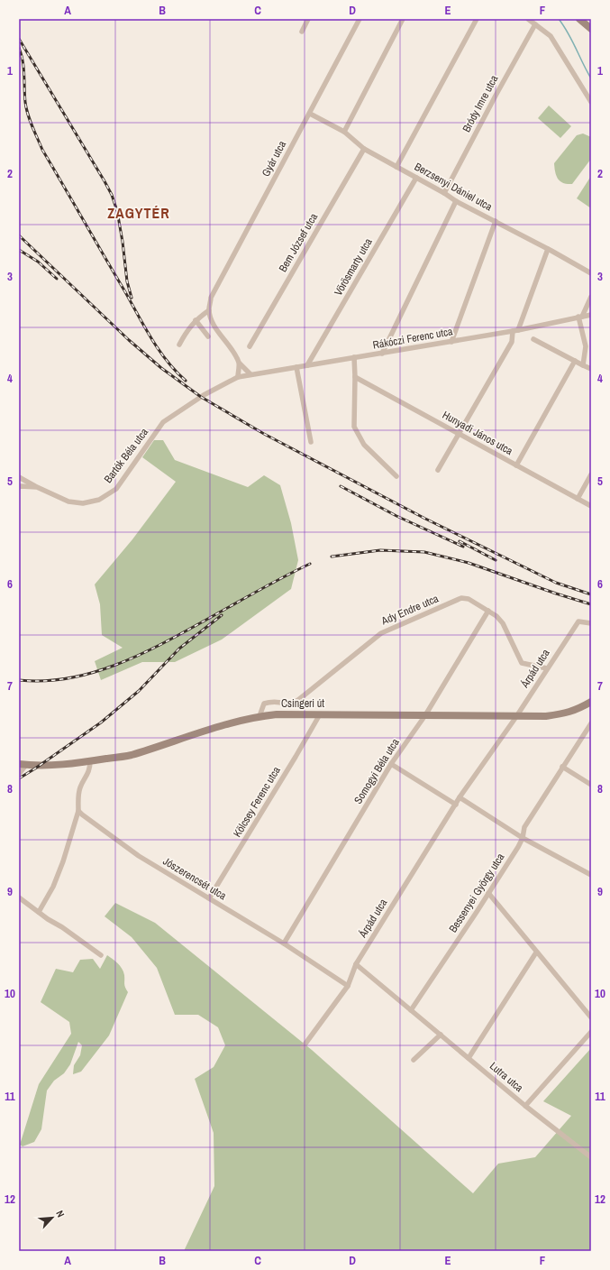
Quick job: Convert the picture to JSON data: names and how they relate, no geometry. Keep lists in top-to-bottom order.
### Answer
{
  "streets": {
    "main road": ["Csingeri út"],
    "street": [
      "Bródy Imre utca",
      "Gyár utca",
      "Berzsenyi Dániel utca",
      "Bem József utca",
      "Vörösmarty utca",
      "Rákóczi Ferenc utca",
      "Hunyadi János utca",
      "Bartók Béla utca",
      "Ady Endre utca",
      "Árpád utca",
      "Somogyi Béla utca",
      "Kölcsey Ferenc utca",
      "Jószerencsét utca",
      "Bessenyei György utca",
      "Lutra utca"
    ]
  },
  "crossings": [
    ["Bródy Imre utca", "Berzsenyi Dániel utca"],
    ["Gyár utca", "Berzsenyi Dániel utca"],
    ["Berzsenyi Dániel utca", "Bem József utca"],
    ["Berzsenyi Dániel utca", "Vörösmarty utca"],
    ["Vörösmarty utca", "Rákóczi Ferenc utca"],
    ["Rákóczi Ferenc utca", "Bartók Béla utca"],
    ["Ady Endre utca", "Árpád utca"],
    ["Ady Endre utca", "Csingeri út"],
    ["Ady Endre utca", "Somogyi Béla utca"],
    ["Árpád utca", "Csingeri út"],
    ["Árpád utca", "Jószerencsét utca"],
    ["Csingeri út", "Somogyi Béla utca"],
    ["Csingeri út", "Kölcsey Ferenc utca"],
    ["Somogyi Béla utca", "Jószerencsét utca"],
    ["Kölcsey Ferenc utca", "Jószerencsét utca"],
    ["Bessenyei György utca", "Lutra utca"]
  ],
  "districts": ["ZAGYTÉR"],
  "north": "top right",
  "grid": {
    "columns": [
      "A",
      "B",
      "C",
      "D",
      "E",
      "F"
    ],
    "rows": [
      "1",
      "2",
      "3",
      "4",
      "5",
      "6",
      "7",
      "8",
      "9",
      "10",
      "11",
      "12"
    ]
  }
}
